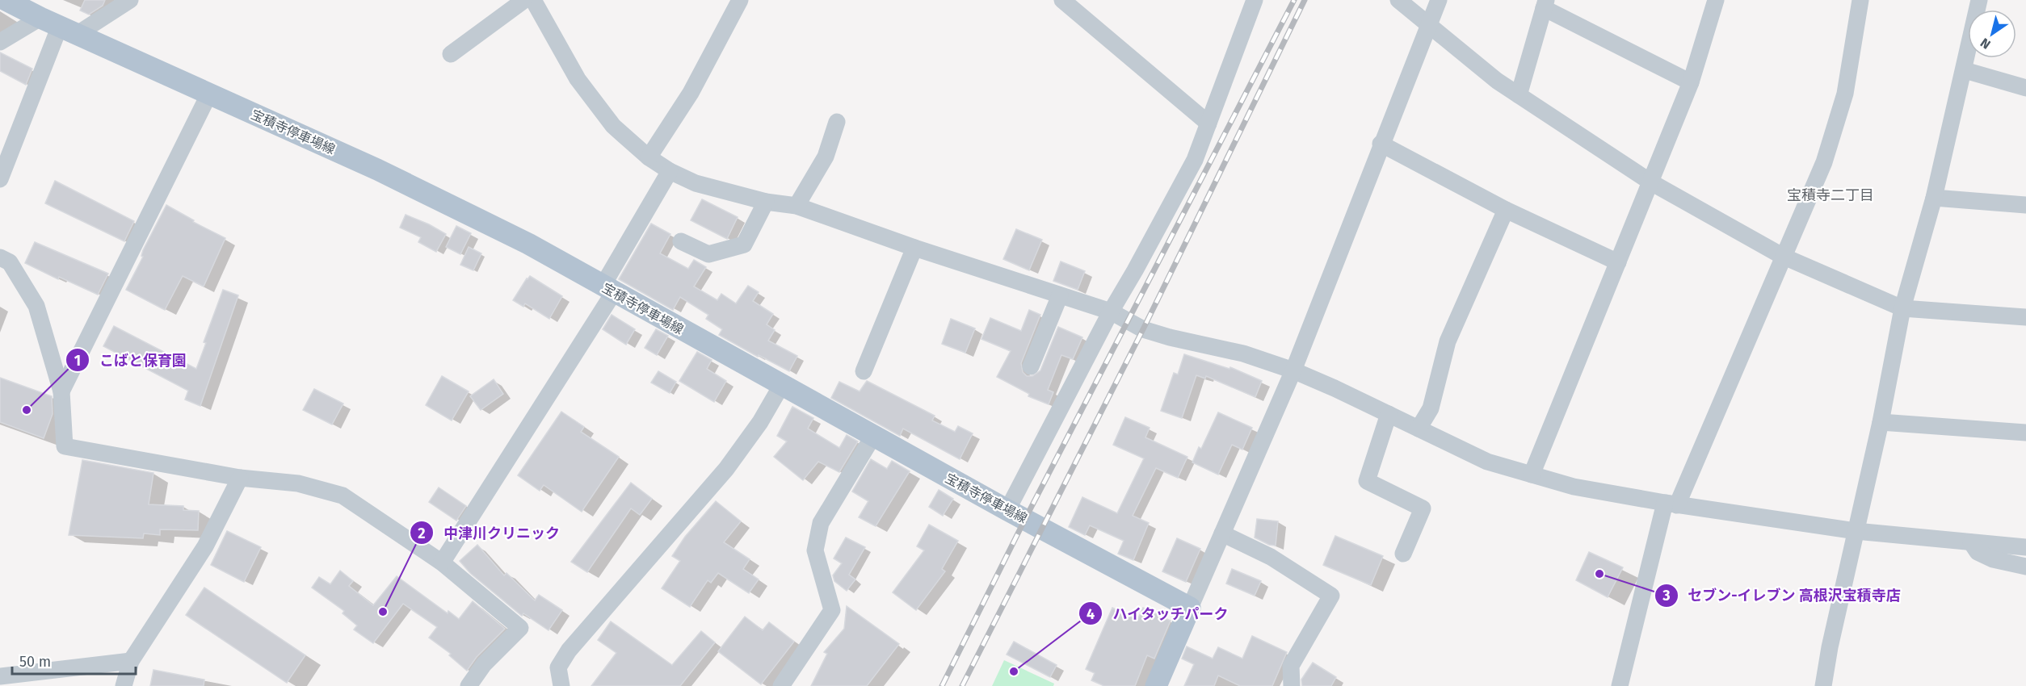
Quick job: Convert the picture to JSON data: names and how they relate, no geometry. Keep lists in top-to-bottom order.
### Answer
{
  "streets": {
    "main road": ["宝積寺停車場線"]
  },
  "districts": ["宝積寺二丁目"],
  "places": [
    "こばと保育園",
    "セブン-イレブン 高根沢宝積寺店",
    "中津川クリニック",
    "ハイタッチパーク"
  ],
  "scale_bar": "50 m",
  "north": "bottom left"
}
